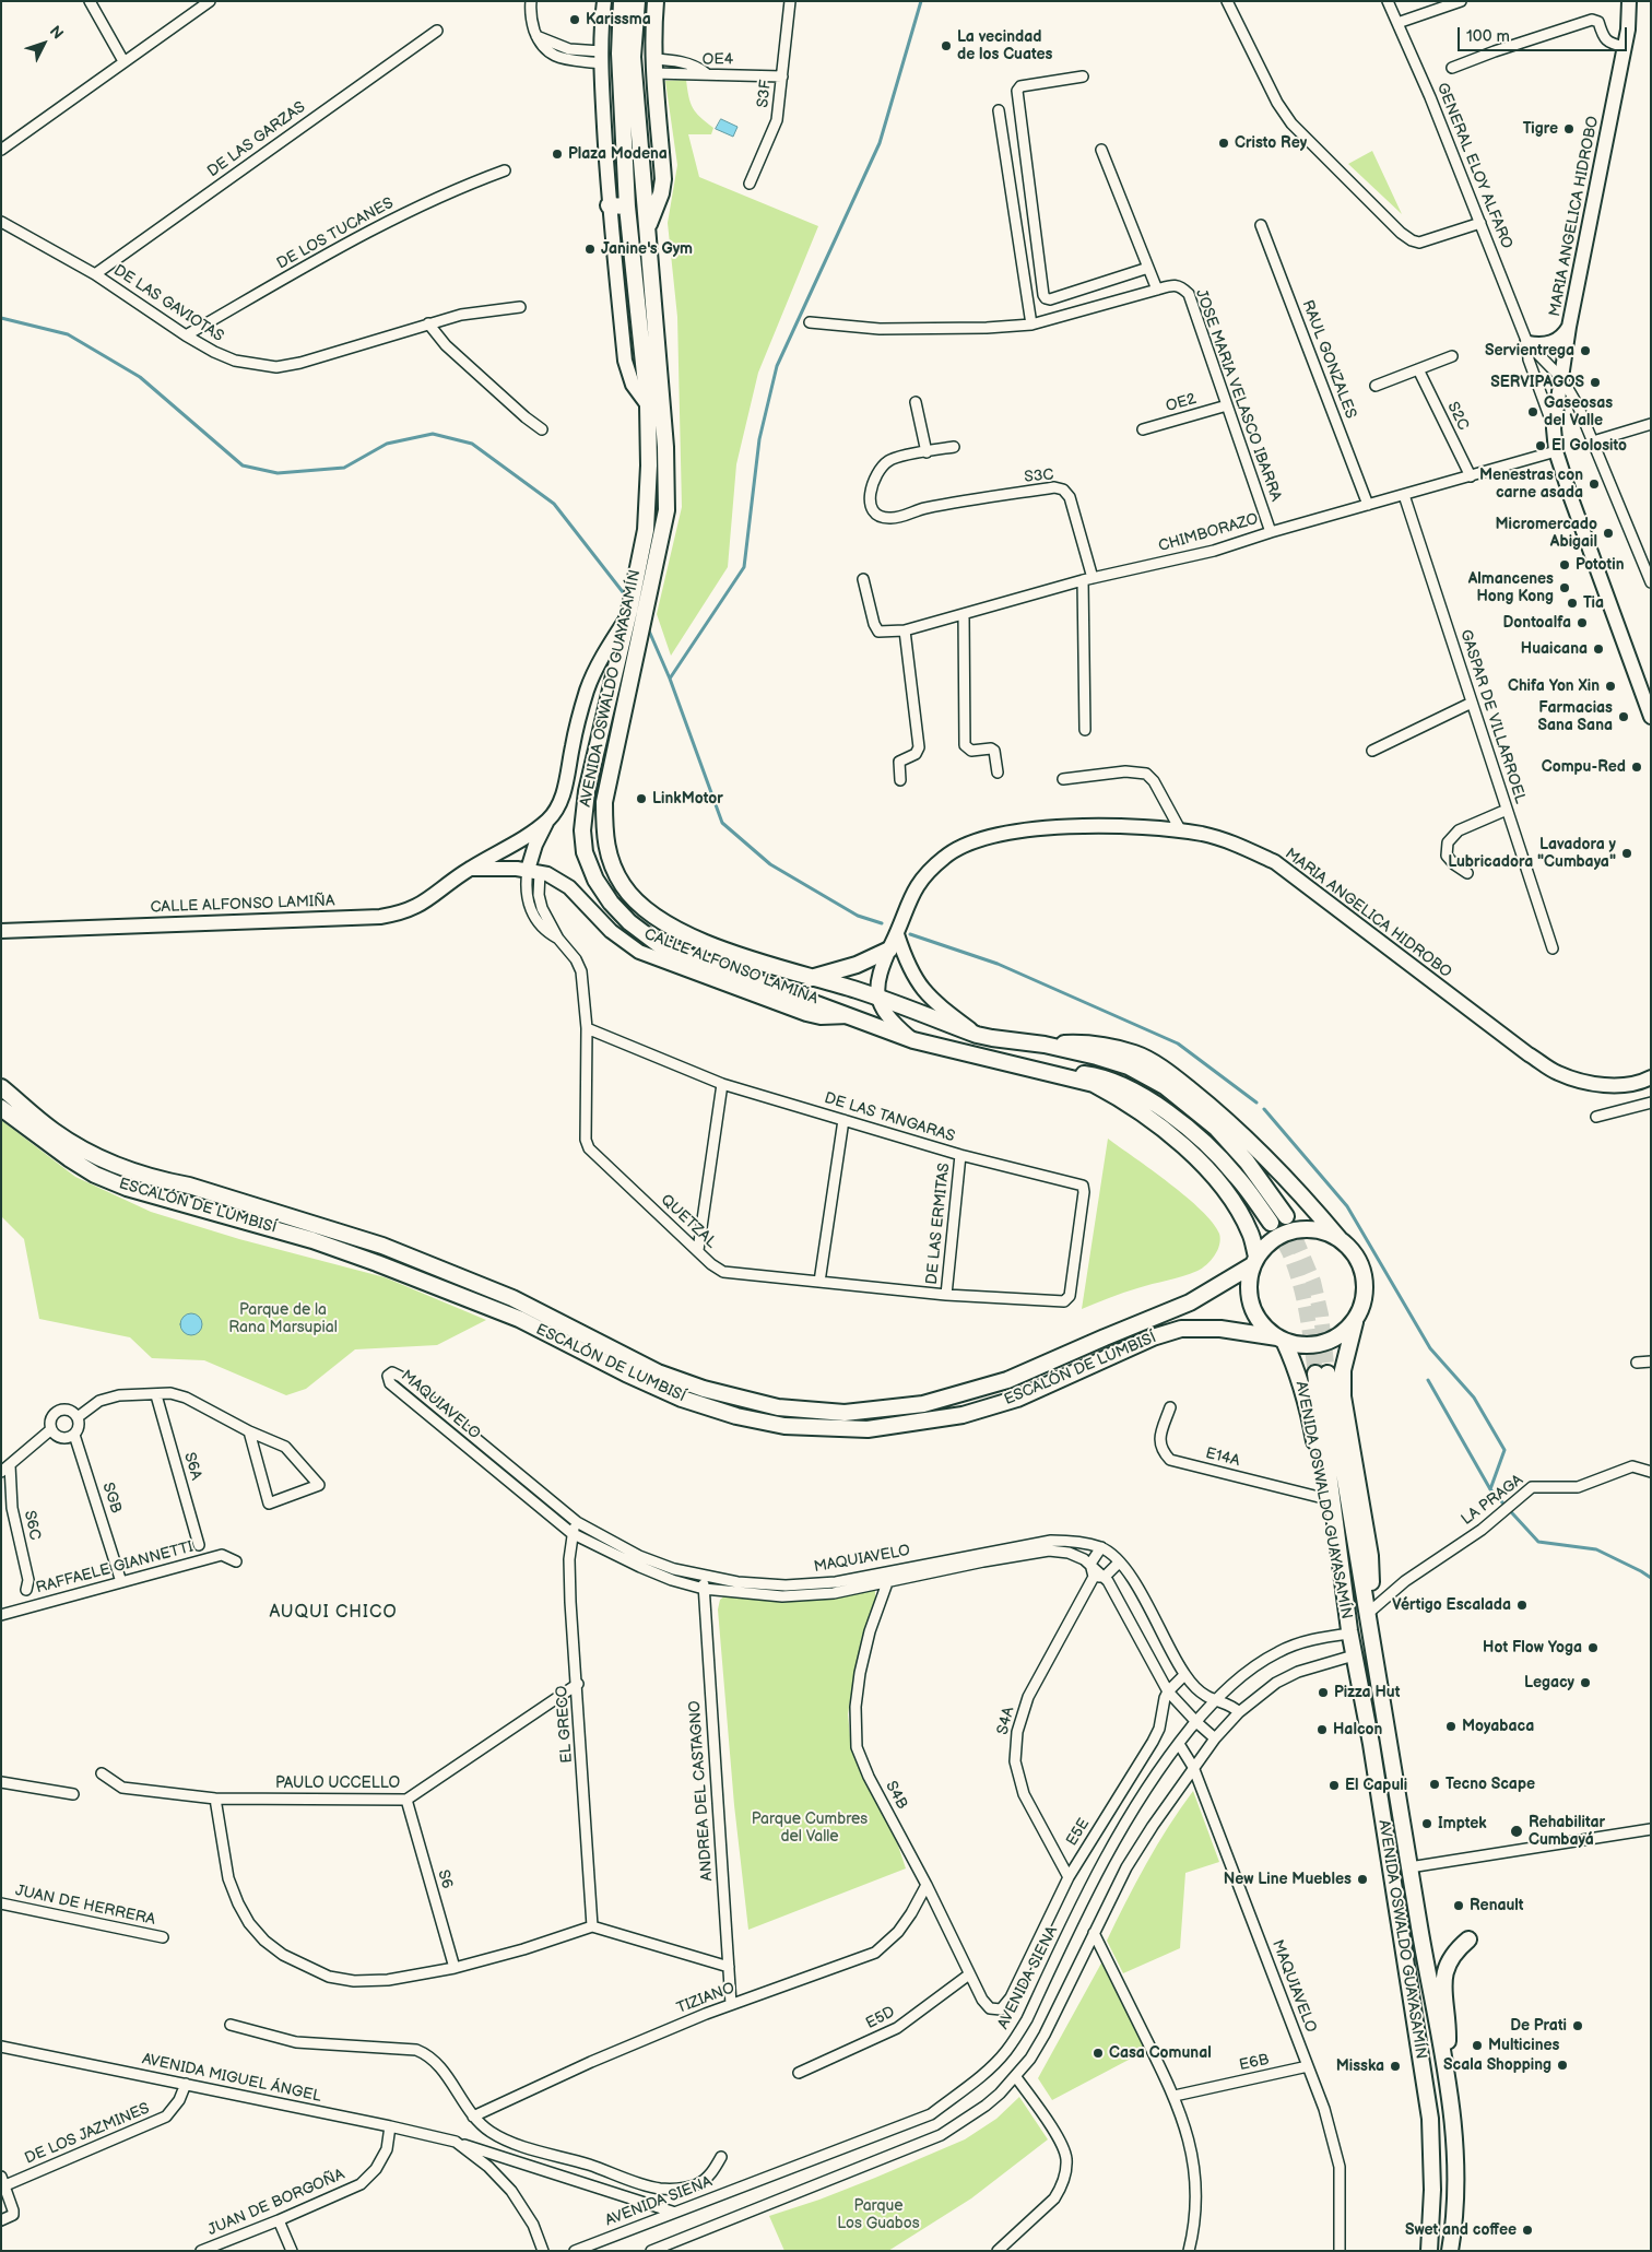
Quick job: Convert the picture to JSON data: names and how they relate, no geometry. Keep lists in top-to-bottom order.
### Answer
{
  "streets": {
    "main road": ["AVENIDA OSWALDO GUAYASAMÍN", "ESCALÓN DE LUMBISÍ"],
    "street": [
      "OE4",
      "S3F",
      "DE LAS GARZAS",
      "GENERAL ELOY ALFARO",
      "MARIA ANGELICA HIDROBO",
      "DE LOS TUCANES",
      "DE LAS GAVIOTAS",
      "RAUL GONZALES",
      "JOSE MARIA VELASCO IBARRA",
      "OE2",
      "S2C",
      "S3C",
      "CHIMBORAZO",
      "GASPAR DE VILLARROEL",
      "CALLE ALFONSO LAMIÑA",
      "DE LAS TANGARAS",
      "QUETZAL",
      "DE LAS ERMITAS",
      "MAQUIAVELO",
      "E14A",
      "S6A",
      "SGB",
      "LA PRAGA",
      "S6C",
      "RAFFAELE GIANNETTI",
      "S4A",
      "EL GRECO",
      "PAULO UCCELLO",
      "ANDREA DEL CASTAGNO",
      "S4B",
      "E5E",
      "S6",
      "JUAN DE HERRERA",
      "AVENIDA SIENA",
      "TIZIANO",
      "E5D",
      "E6B",
      "AVENIDA MIGUEL ÁNGEL",
      "DE LOS JAZMINES",
      "JUAN DE BORGOÑA"
    ]
  },
  "crossings": [
    ["OE4", "S3F"],
    ["DE LAS GARZAS", "DE LAS GAVIOTAS"],
    ["GENERAL ELOY ALFARO", "MARIA ANGELICA HIDROBO"],
    ["MARIA ANGELICA HIDROBO", "CHIMBORAZO"],
    ["MARIA ANGELICA HIDROBO", "AVENIDA OSWALDO GUAYASAMÍN"],
    ["DE LOS TUCANES", "DE LAS GAVIOTAS"],
    ["RAUL GONZALES", "CHIMBORAZO"],
    ["JOSE MARIA VELASCO IBARRA", "OE2"],
    ["JOSE MARIA VELASCO IBARRA", "CHIMBORAZO"],
    ["S2C", "CHIMBORAZO"],
    ["S3C", "CHIMBORAZO"],
    ["CHIMBORAZO", "GASPAR DE VILLARROEL"],
    ["AVENIDA OSWALDO GUAYASAMÍN", "CALLE ALFONSO LAMIÑA"],
    ["AVENIDA OSWALDO GUAYASAMÍN", "ESCALÓN DE LUMBISÍ"],
    ["AVENIDA OSWALDO GUAYASAMÍN", "E14A"],
    ["AVENIDA OSWALDO GUAYASAMÍN", "LA PRAGA"],
    ["AVENIDA OSWALDO GUAYASAMÍN", "AVENIDA SIENA"],
    ["CALLE ALFONSO LAMIÑA", "QUETZAL"],
    ["DE LAS TANGARAS", "QUETZAL"],
    ["DE LAS TANGARAS", "DE LAS ERMITAS"],
    ["QUETZAL", "DE LAS ERMITAS"],
    ["MAQUIAVELO", "EL GRECO"],
    ["MAQUIAVELO", "ANDREA DEL CASTAGNO"],
    ["MAQUIAVELO", "S4B"],
    ["MAQUIAVELO", "E5E"],
    ["MAQUIAVELO", "AVENIDA SIENA"],
    ["MAQUIAVELO", "E6B"],
    ["SGB", "RAFFAELE GIANNETTI"],
    ["S4A", "E5E"],
    ["EL GRECO", "PAULO UCCELLO"],
    ["PAULO UCCELLO", "S6"],
    ["ANDREA DEL CASTAGNO", "TIZIANO"],
    ["S4B", "E5E"],
    ["S4B", "TIZIANO"],
    ["S4B", "E5D"],
    ["AVENIDA SIENA", "AVENIDA MIGUEL ÁNGEL"],
    ["AVENIDA MIGUEL ÁNGEL", "DE LOS JAZMINES"],
    ["AVENIDA MIGUEL ÁNGEL", "JUAN DE BORGOÑA"]
  ],
  "districts": ["AUQUI CHICO"],
  "parks": ["Parque de la Rana Marsupial", "Parque Cumbres del Valle", "Parque Los Guabos"],
  "places": [
    "Karissma",
    "La vecindad de los Cuates",
    "Tigre",
    "Cristo Rey",
    "Plaza Modena",
    "Janine's Gym",
    "Servientrega",
    "SERVIPAGOS",
    "Gaseosas del Valle",
    "El Golosito",
    "Menestras con carne asada",
    "Micromercado Abigail",
    "Pototin",
    "Almancenes Hong Kong",
    "Tia",
    "Dontoalfa",
    "Huaicana",
    "Chifa Yon Xin",
    "Farmacias Sana Sana",
    "Compu-Red",
    "LinkMotor",
    "Lavadora y Lubricadora \"Cumbaya\"",
    "Vértigo Escalada",
    "Hot Flow Yoga",
    "Legacy",
    "Pizza Hut",
    "Moyabaca",
    "Halcon",
    "Tecno Scape",
    "El Capuli",
    "Imptek",
    "Rehabilitar Cumbayá",
    "New Line Muebles",
    "Renault",
    "De Prati",
    "Multicines",
    "Casa Comunal",
    "Scala Shopping",
    "Misska",
    "Swet and coffee"
  ],
  "scale_bar": "100 m",
  "north": "top right"
}
